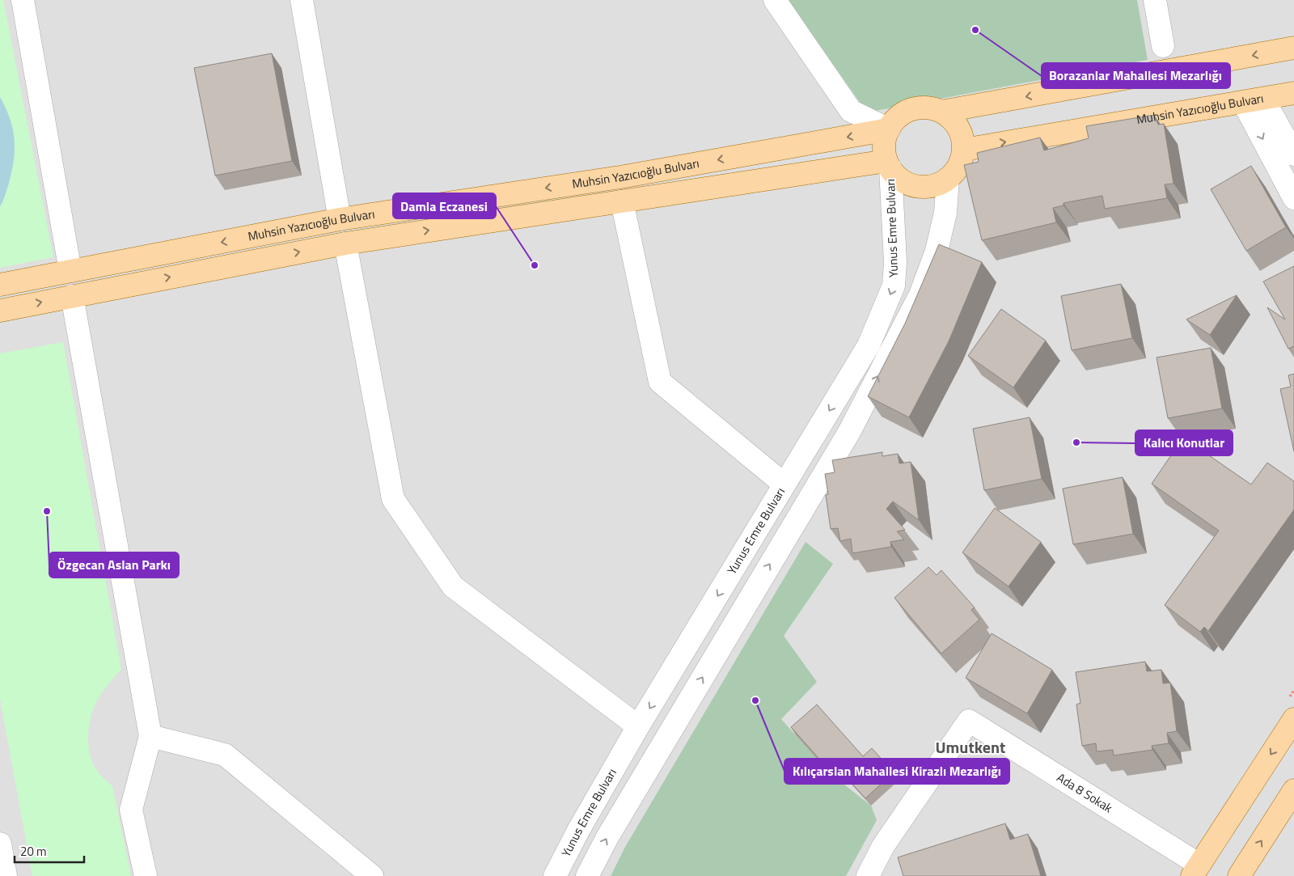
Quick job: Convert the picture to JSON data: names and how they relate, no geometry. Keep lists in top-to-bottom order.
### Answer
{
  "streets": {
    "main road": ["Muhsin Yazıcıoğlu Bulvarı"],
    "street": ["Yunus Emre Bulvarı", "Ada 8 Sokak"]
  },
  "crossings": [
    ["Muhsin Yazıcıoğlu Bulvarı", "Yunus Emre Bulvarı"]
  ],
  "districts": ["Umutkent"],
  "places": [
    "Borazanlar Mahallesi Mezarlığı",
    "Damla Eczanesi",
    "Kalıcı Konutlar",
    "Özgecan Aslan Parkı",
    "Kılıçarslan Mahallesi Kirazlı Mezarlığı"
  ],
  "scale_bar": "20 m"
}
